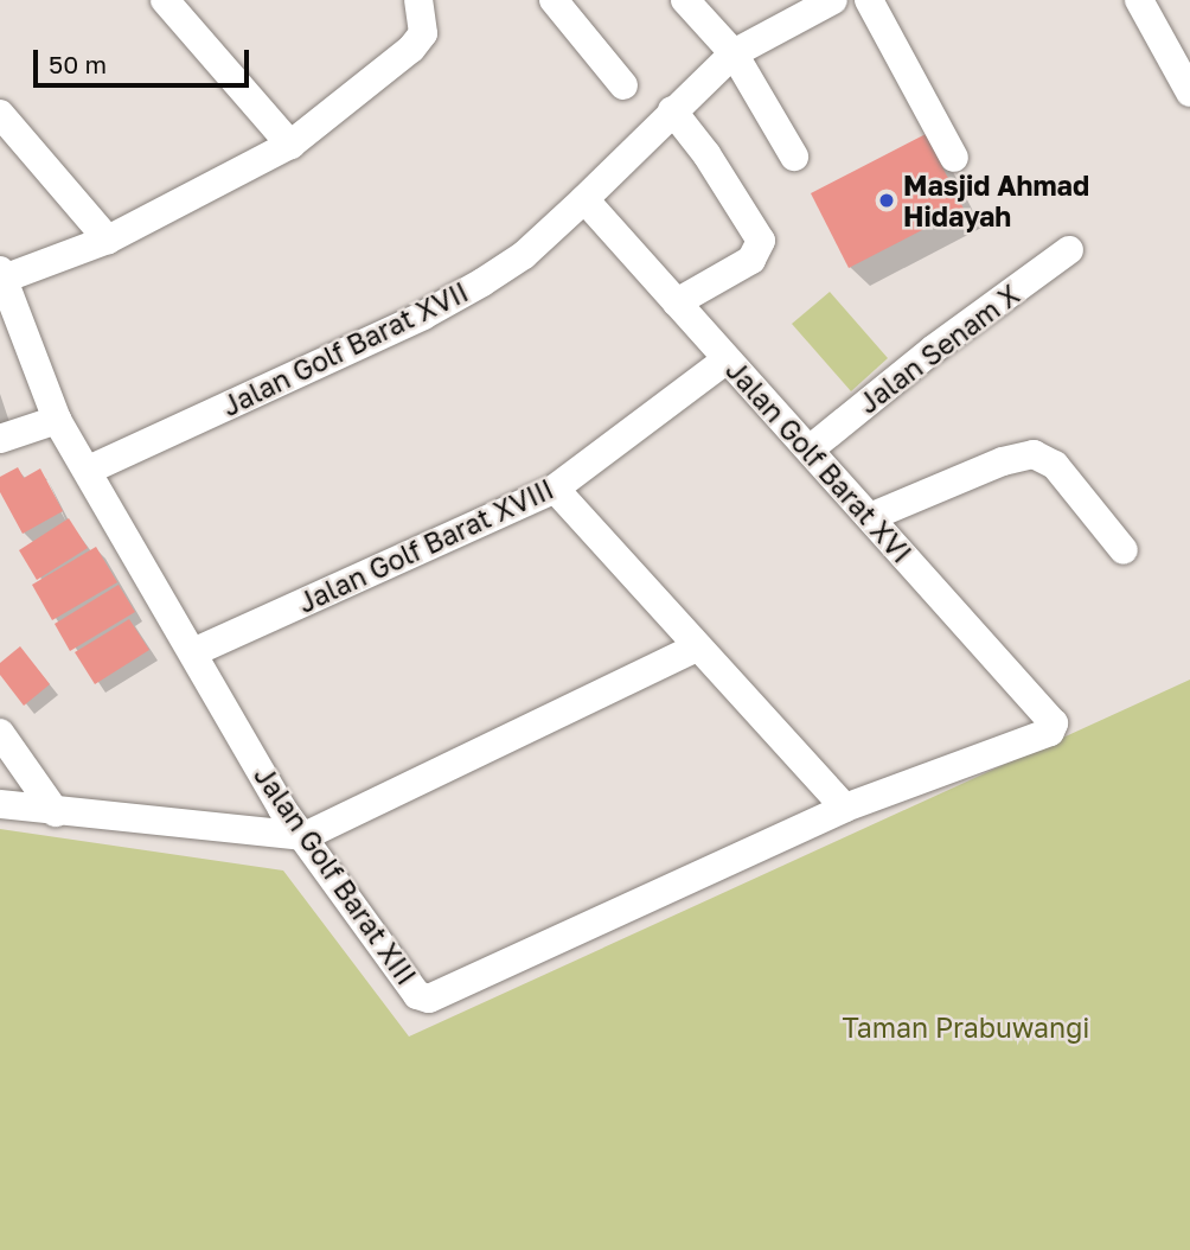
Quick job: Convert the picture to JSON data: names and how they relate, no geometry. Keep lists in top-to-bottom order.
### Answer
{
  "streets": {
    "street": [
      "Jalan Golf Barat XVII",
      "Jalan Senam X",
      "Jalan Golf Barat XVI",
      "Jalan Golf Barat XVIII",
      "Jalan Golf Barat XIII"
    ]
  },
  "crossings": [
    ["Jalan Golf Barat XVII", "Jalan Golf Barat XVI"],
    ["Jalan Golf Barat XVII", "Jalan Golf Barat XIII"],
    ["Jalan Senam X", "Jalan Golf Barat XVI"],
    ["Jalan Golf Barat XVI", "Jalan Golf Barat XVIII"],
    ["Jalan Golf Barat XVI", "Jalan Golf Barat XIII"],
    ["Jalan Golf Barat XVIII", "Jalan Golf Barat XIII"]
  ],
  "parks": ["Taman Prabuwangi"],
  "places": ["Masjid Ahmad Hidayah"],
  "scale_bar": "50 m"
}
